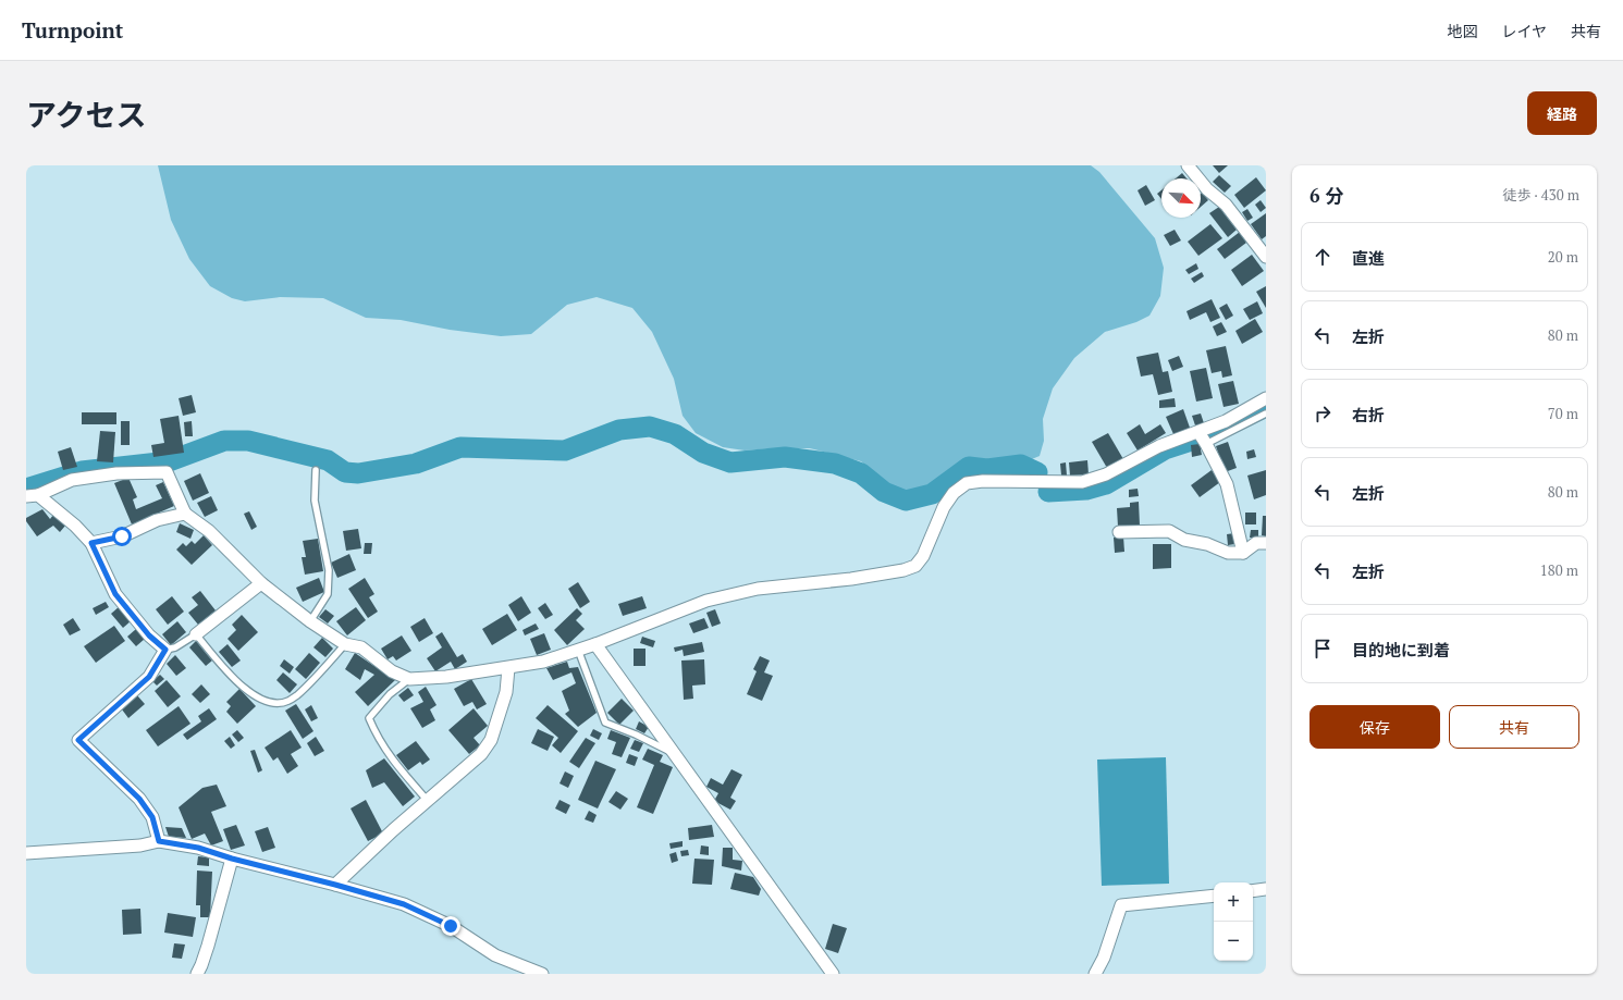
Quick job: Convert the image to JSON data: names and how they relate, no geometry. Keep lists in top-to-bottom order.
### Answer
{
  "north": "bottom right",
  "page": {
    "header": "Turnpoint",
    "nav": ["地図", "レイヤ", "共有"],
    "title": "アクセス",
    "buttons": [
      "経路",
      ["保存", "共有"]
    ],
    "heading": ["6 分", "徒歩 · 430 m"],
    "list": [
      ["直進", "20 m"],
      ["左折", "80 m"],
      ["右折", "70 m"],
      ["左折", "80 m"],
      ["左折", "180 m"],
      "目的地に到着"
    ],
    "map_buttons": ["+", "−"]
  }
}
